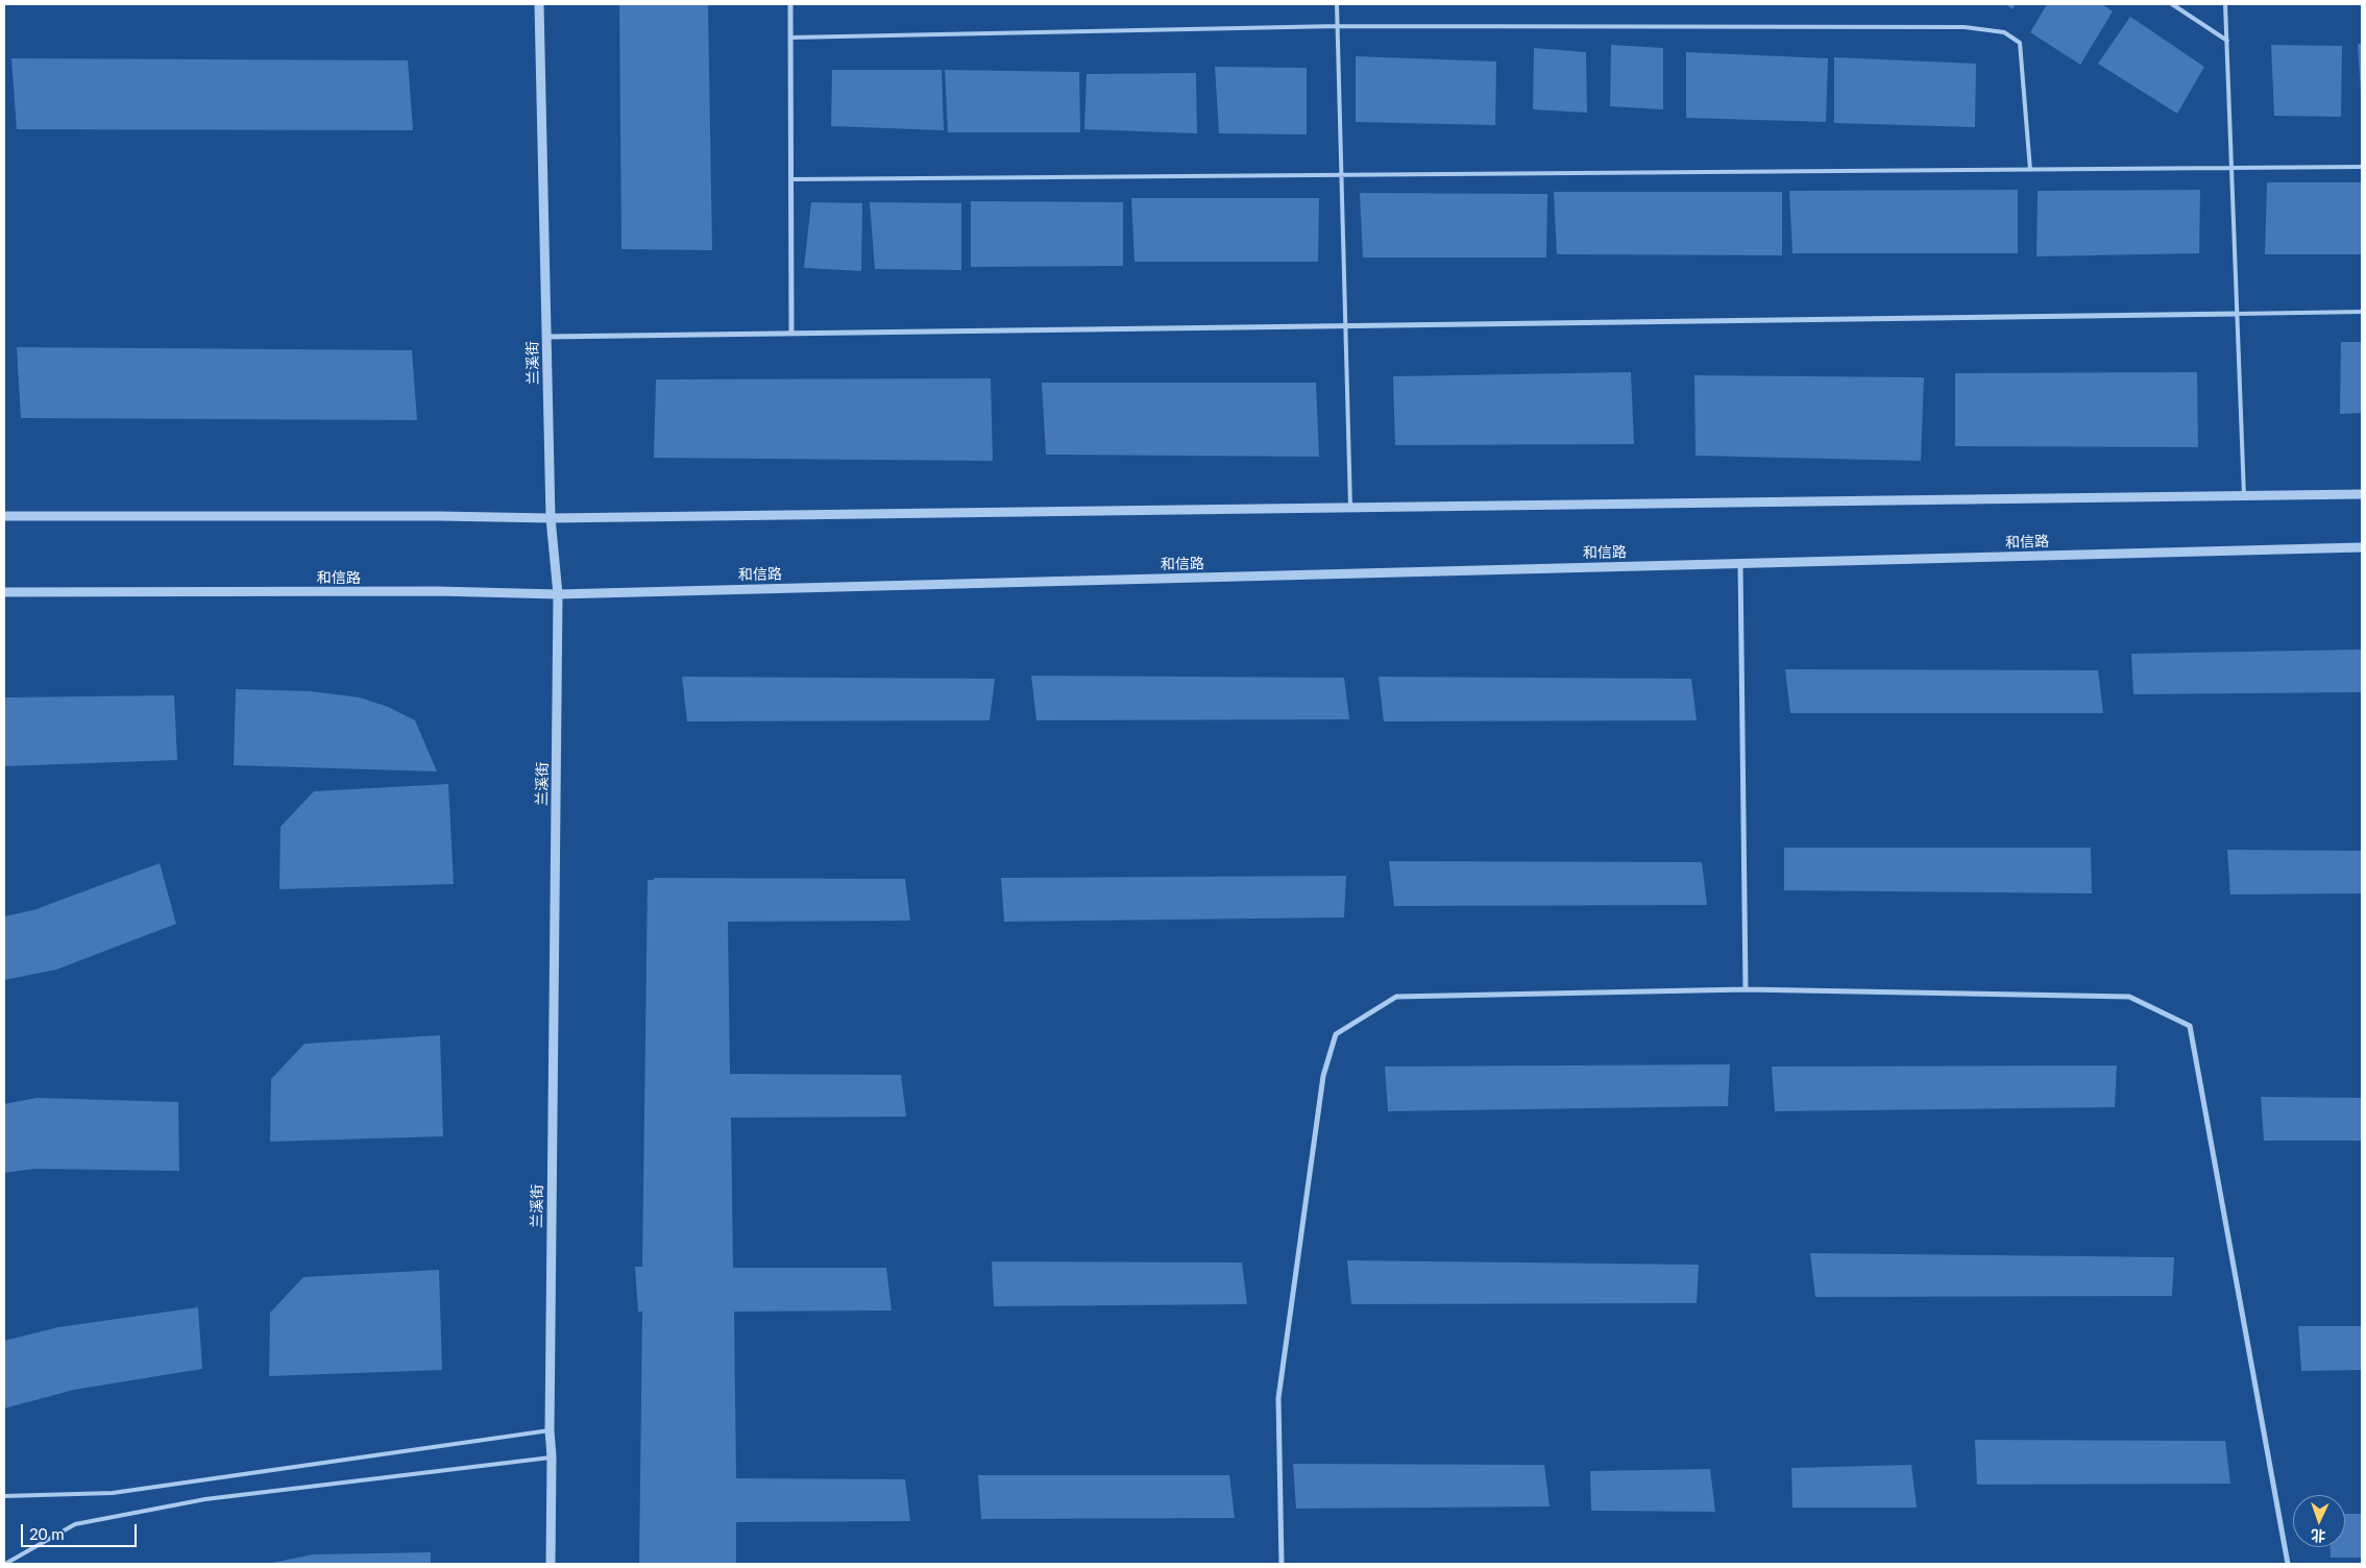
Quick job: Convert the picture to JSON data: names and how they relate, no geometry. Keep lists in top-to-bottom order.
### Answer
{
  "streets": {
    "street": ["兰溪街", "和信路"]
  },
  "crossings": [
    ["兰溪街", "和信路"]
  ],
  "scale_bar": "20 m",
  "north": "bottom"
}
